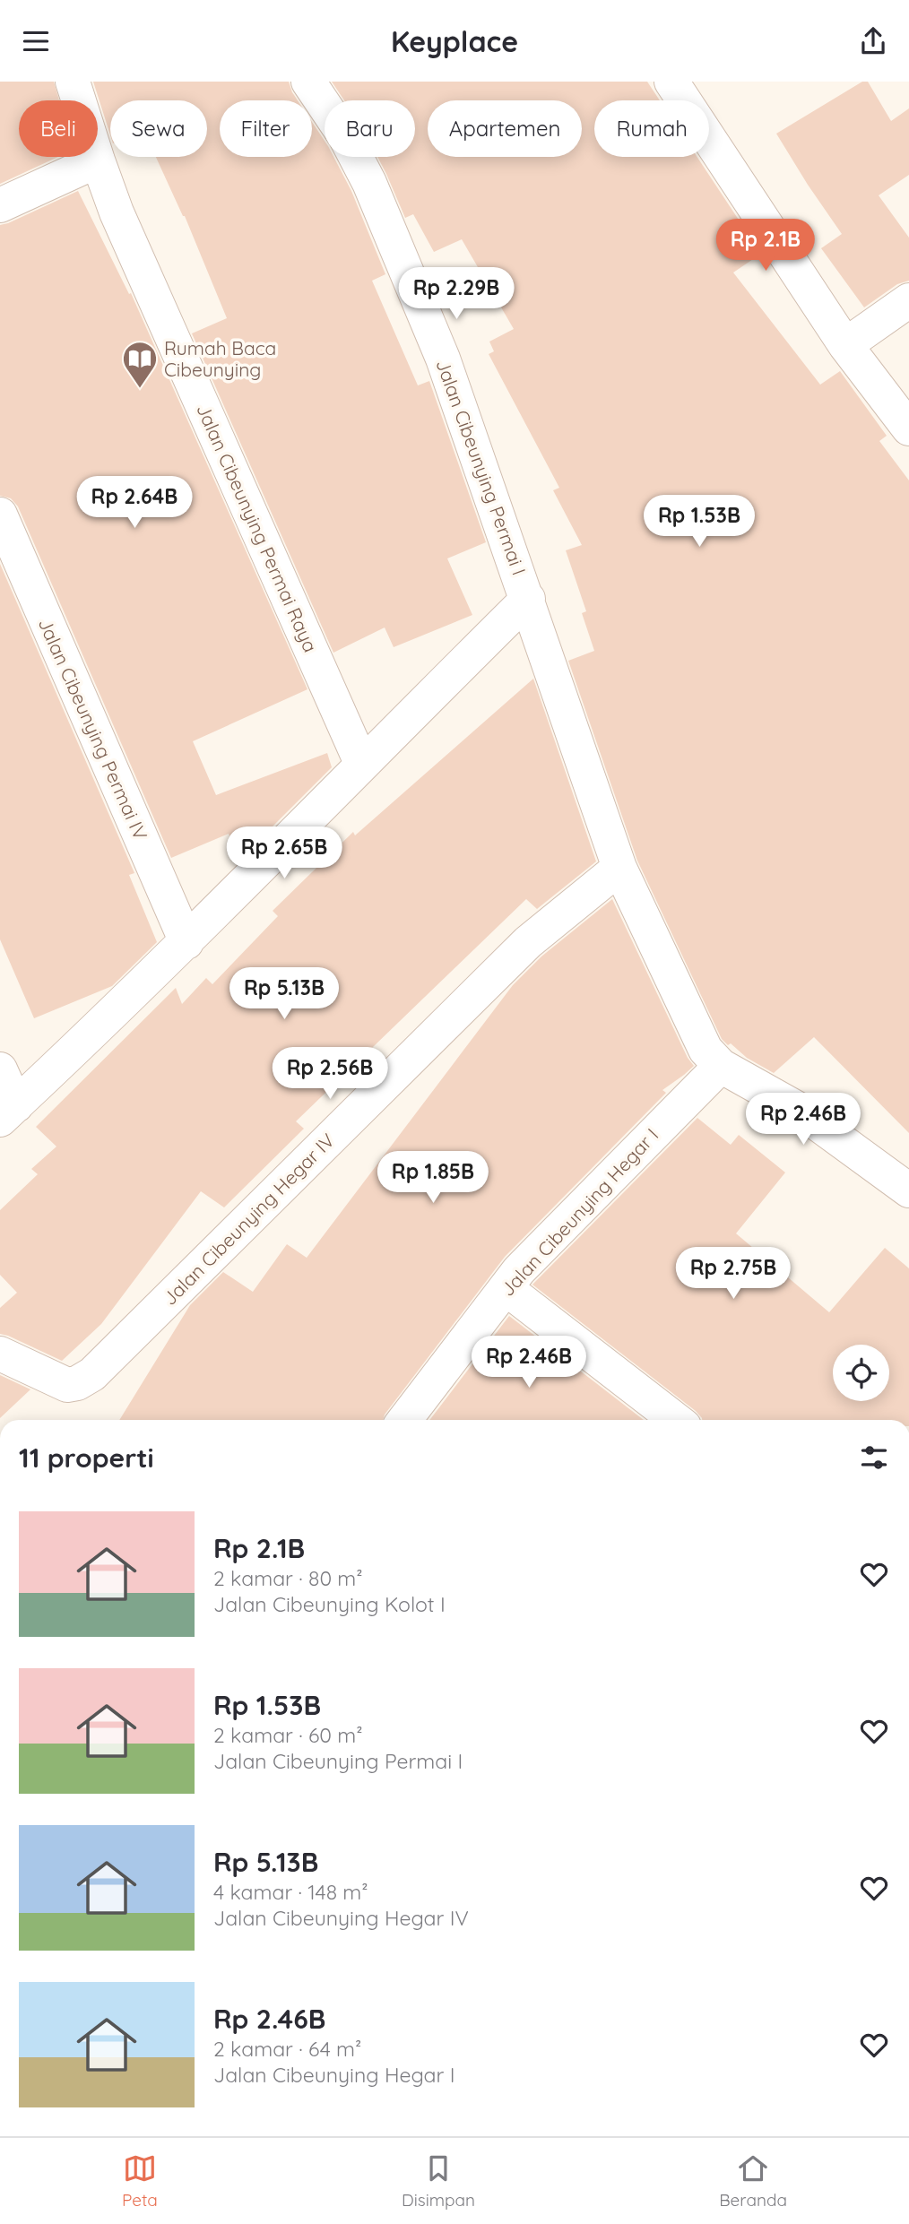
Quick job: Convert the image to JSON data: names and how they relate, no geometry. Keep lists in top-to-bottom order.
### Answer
{
  "streets": {
    "street": [
      "Jalan Cibeunying Permai I",
      "Jalan Cibeunying Permai Raya",
      "Jalan Cibeunying Permai IV",
      "Jalan Cibeunying Hegar I",
      "Jalan Cibeunying Hegar IV"
    ]
  },
  "crossings": [
    ["Jalan Cibeunying Permai I", "Jalan Cibeunying Hegar I"],
    ["Jalan Cibeunying Permai I", "Jalan Cibeunying Hegar IV"]
  ],
  "places": {
    "library": ["Rumah Baca Cibeunying"]
  },
  "page": {
    "header": "Keyplace",
    "chip": [
      "Beli",
      "Sewa",
      "Filter",
      "Baru",
      "Apartemen",
      "Rumah"
    ],
    "price": [
      "Rp 2.1B",
      "Rp 2.29B",
      "Rp 2.64B",
      "Rp 1.53B",
      "Rp 2.65B",
      "Rp 5.13B",
      "Rp 2.56B",
      "Rp 2.46B",
      "Rp 1.85B",
      "Rp 2.75B",
      "Rp 2.46B"
    ],
    "heading": "11 properti",
    "list": [
      {
        "name": "Rp 2.1B",
        "note": "2 kamar · 80 m² · Jalan Cibeunying Kolot I"
      },
      {
        "name": "Rp 1.53B",
        "note": "2 kamar · 60 m² · Jalan Cibeunying Permai I"
      },
      {
        "name": "Rp 5.13B",
        "note": "4 kamar · 148 m² · Jalan Cibeunying Hegar IV"
      },
      {
        "name": "Rp 2.46B",
        "note": "2 kamar · 64 m² · Jalan Cibeunying Hegar I"
      }
    ],
    "tabs": ["Peta", "Disimpan", "Beranda"]
  }
}
